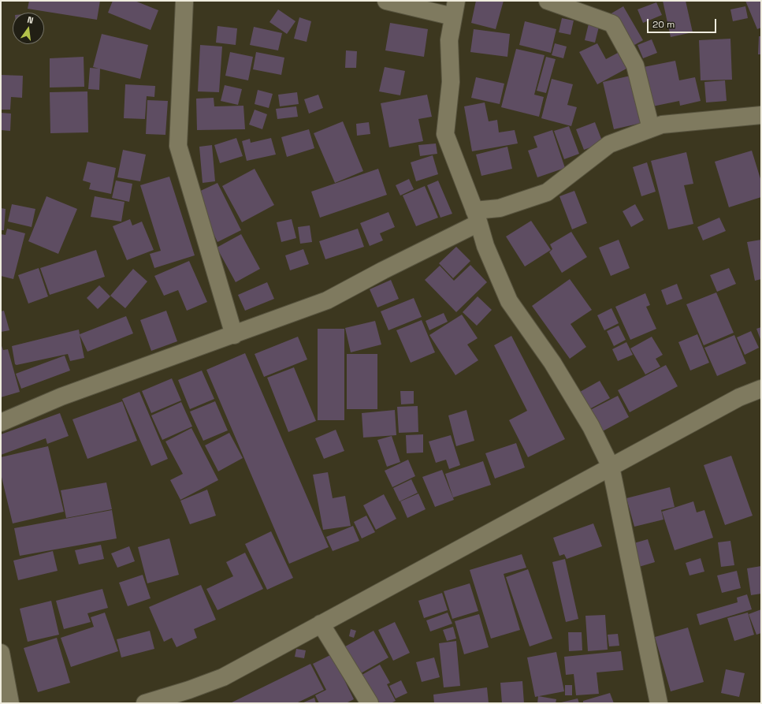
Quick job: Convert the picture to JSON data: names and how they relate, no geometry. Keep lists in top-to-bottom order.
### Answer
{
  "scale_bar": "20 m",
  "north": "top"
}
